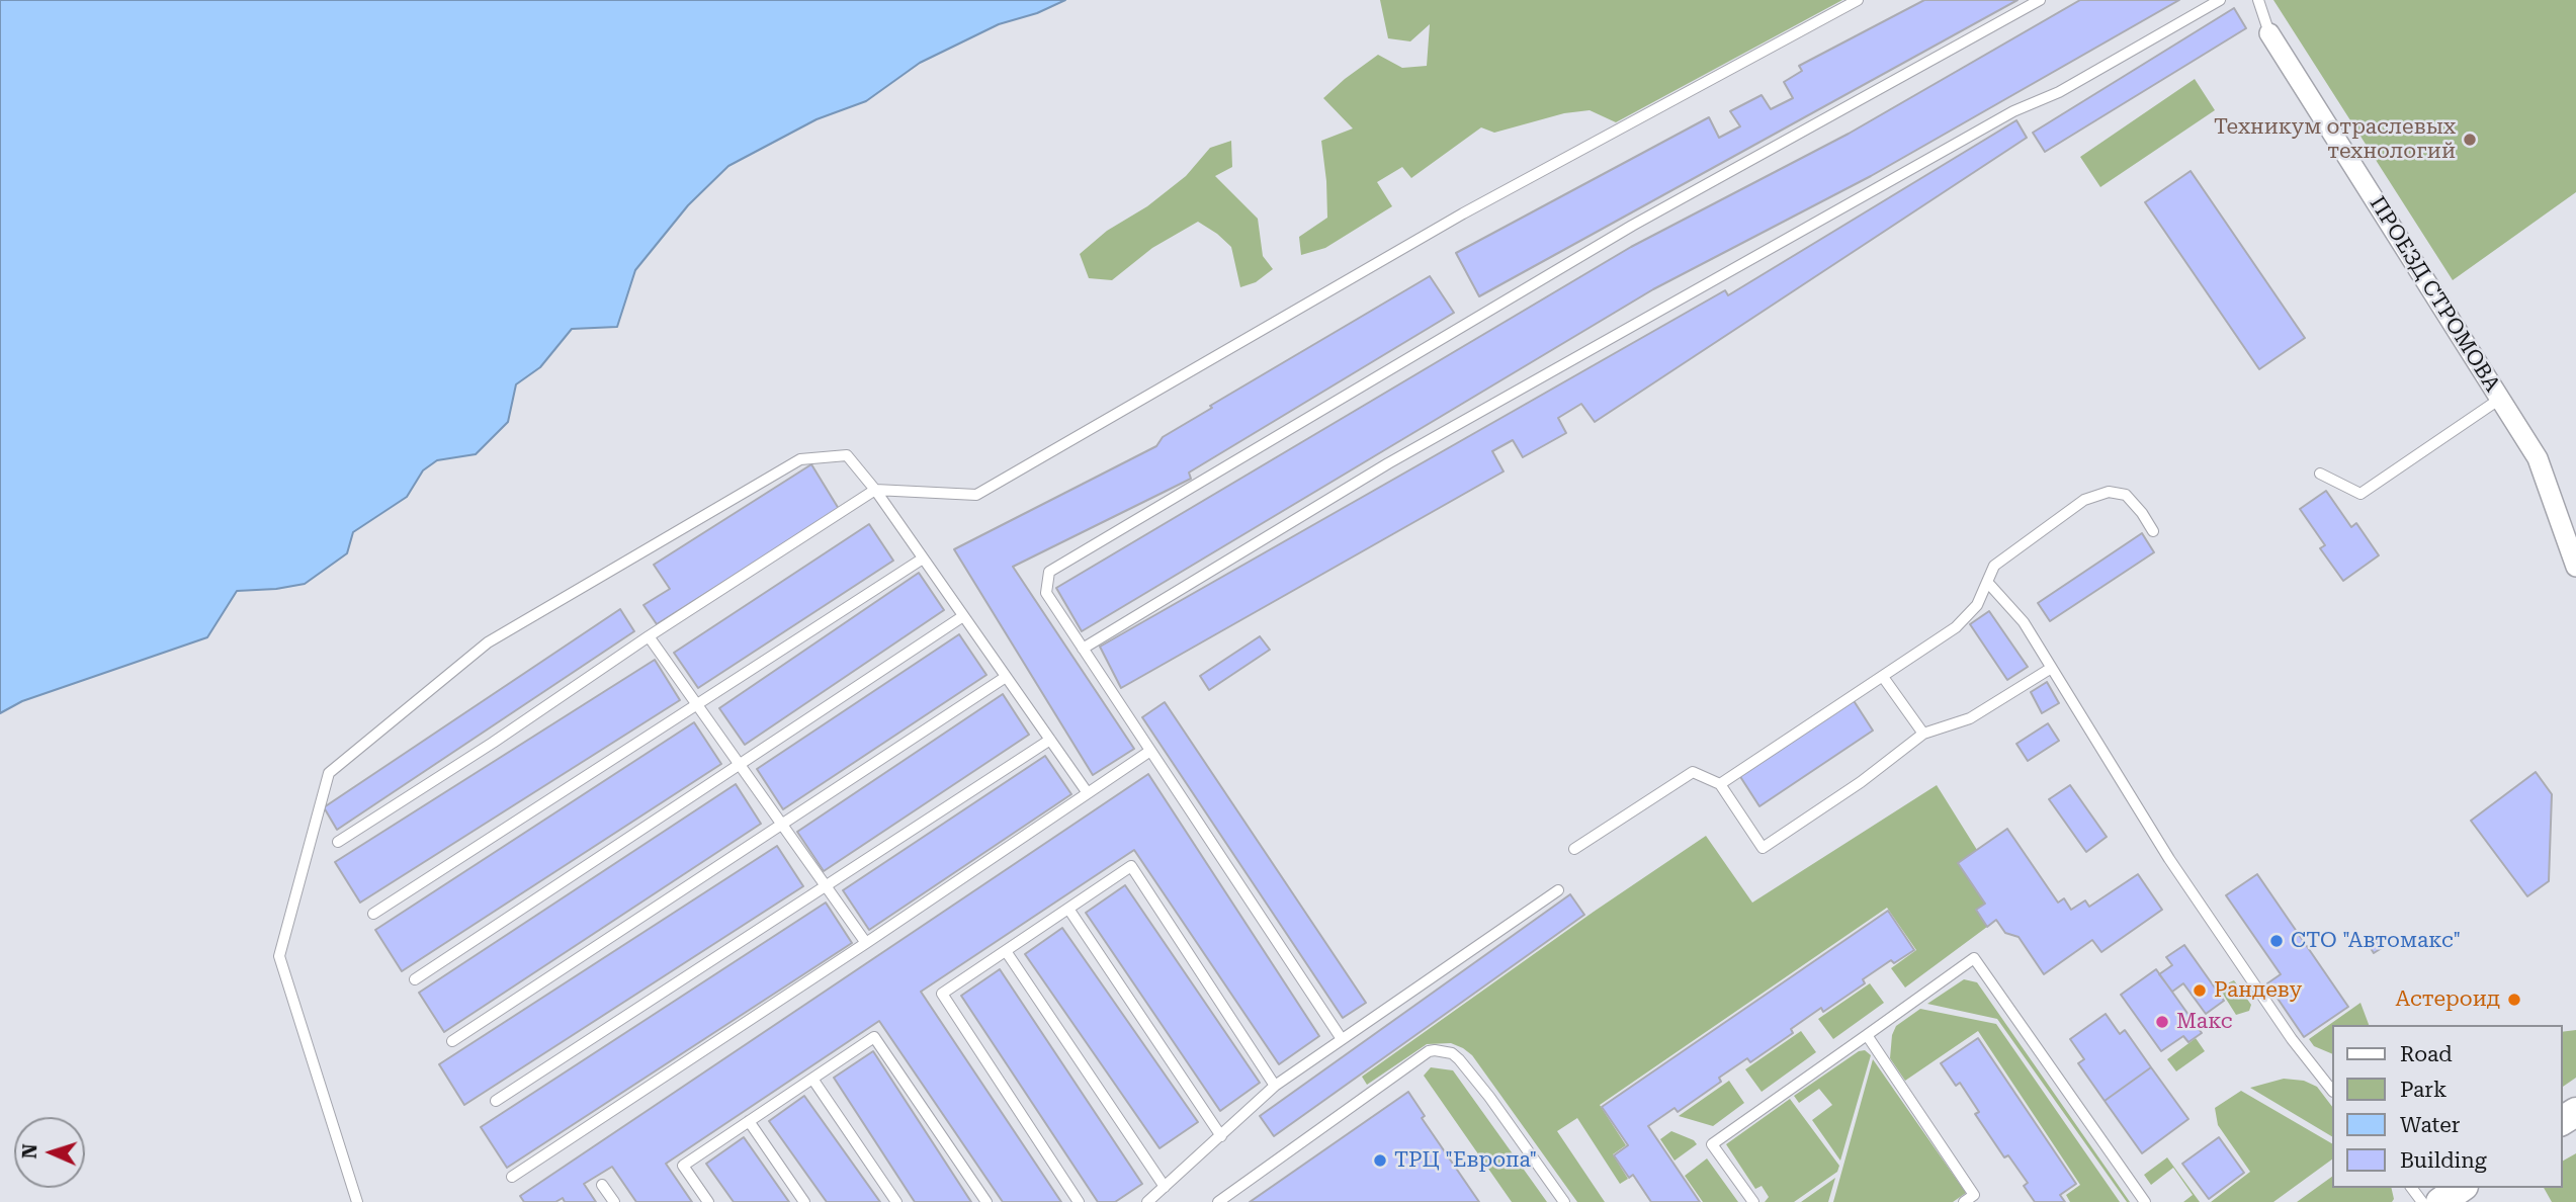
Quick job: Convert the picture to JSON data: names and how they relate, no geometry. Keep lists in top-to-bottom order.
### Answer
{
  "streets": {
    "street": ["ПРОЕЗД СТРОМОВА"]
  },
  "places": [
    "Техникум отраслевых технологий",
    "СТО \"Автомакс\"",
    "Рандеву",
    "Астероид",
    "Макс",
    "ТРЦ \"Европа\""
  ],
  "legend": [
    "Road",
    "Park",
    "Water",
    "Building"
  ],
  "north": "left"
}
